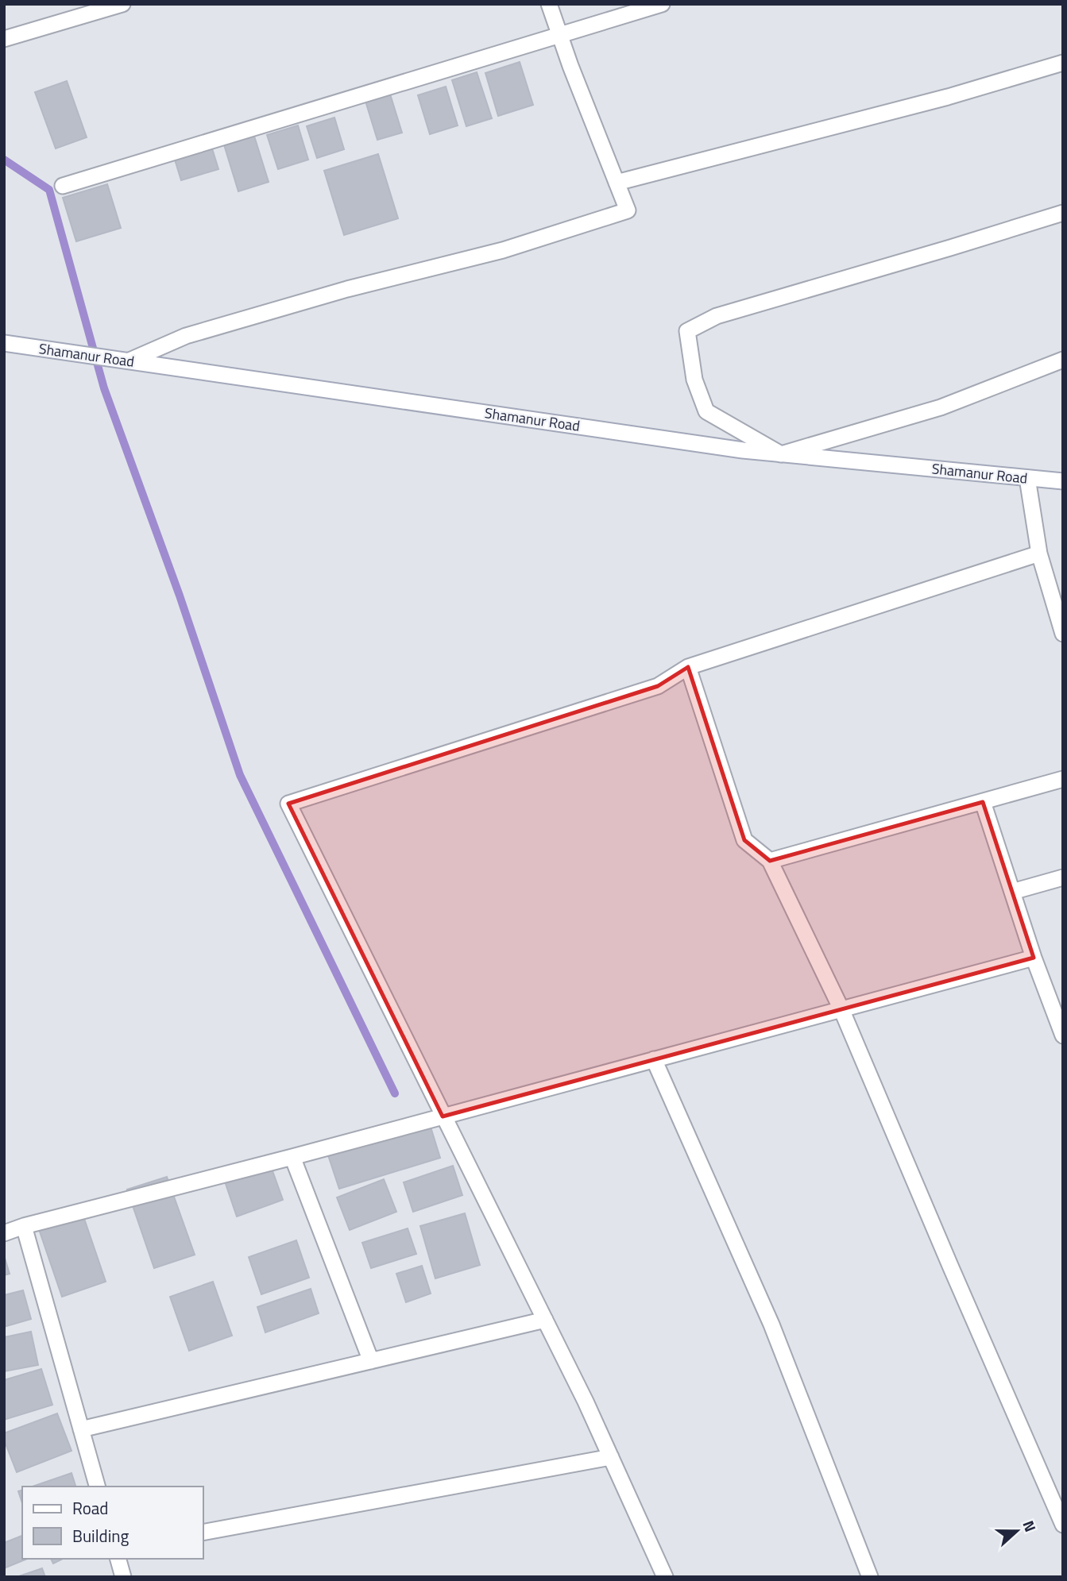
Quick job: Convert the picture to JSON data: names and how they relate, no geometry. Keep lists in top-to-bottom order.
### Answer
{
  "streets": {
    "street": ["Shamanur Road"]
  },
  "legend": ["Road", "Building"],
  "north": "right"
}
